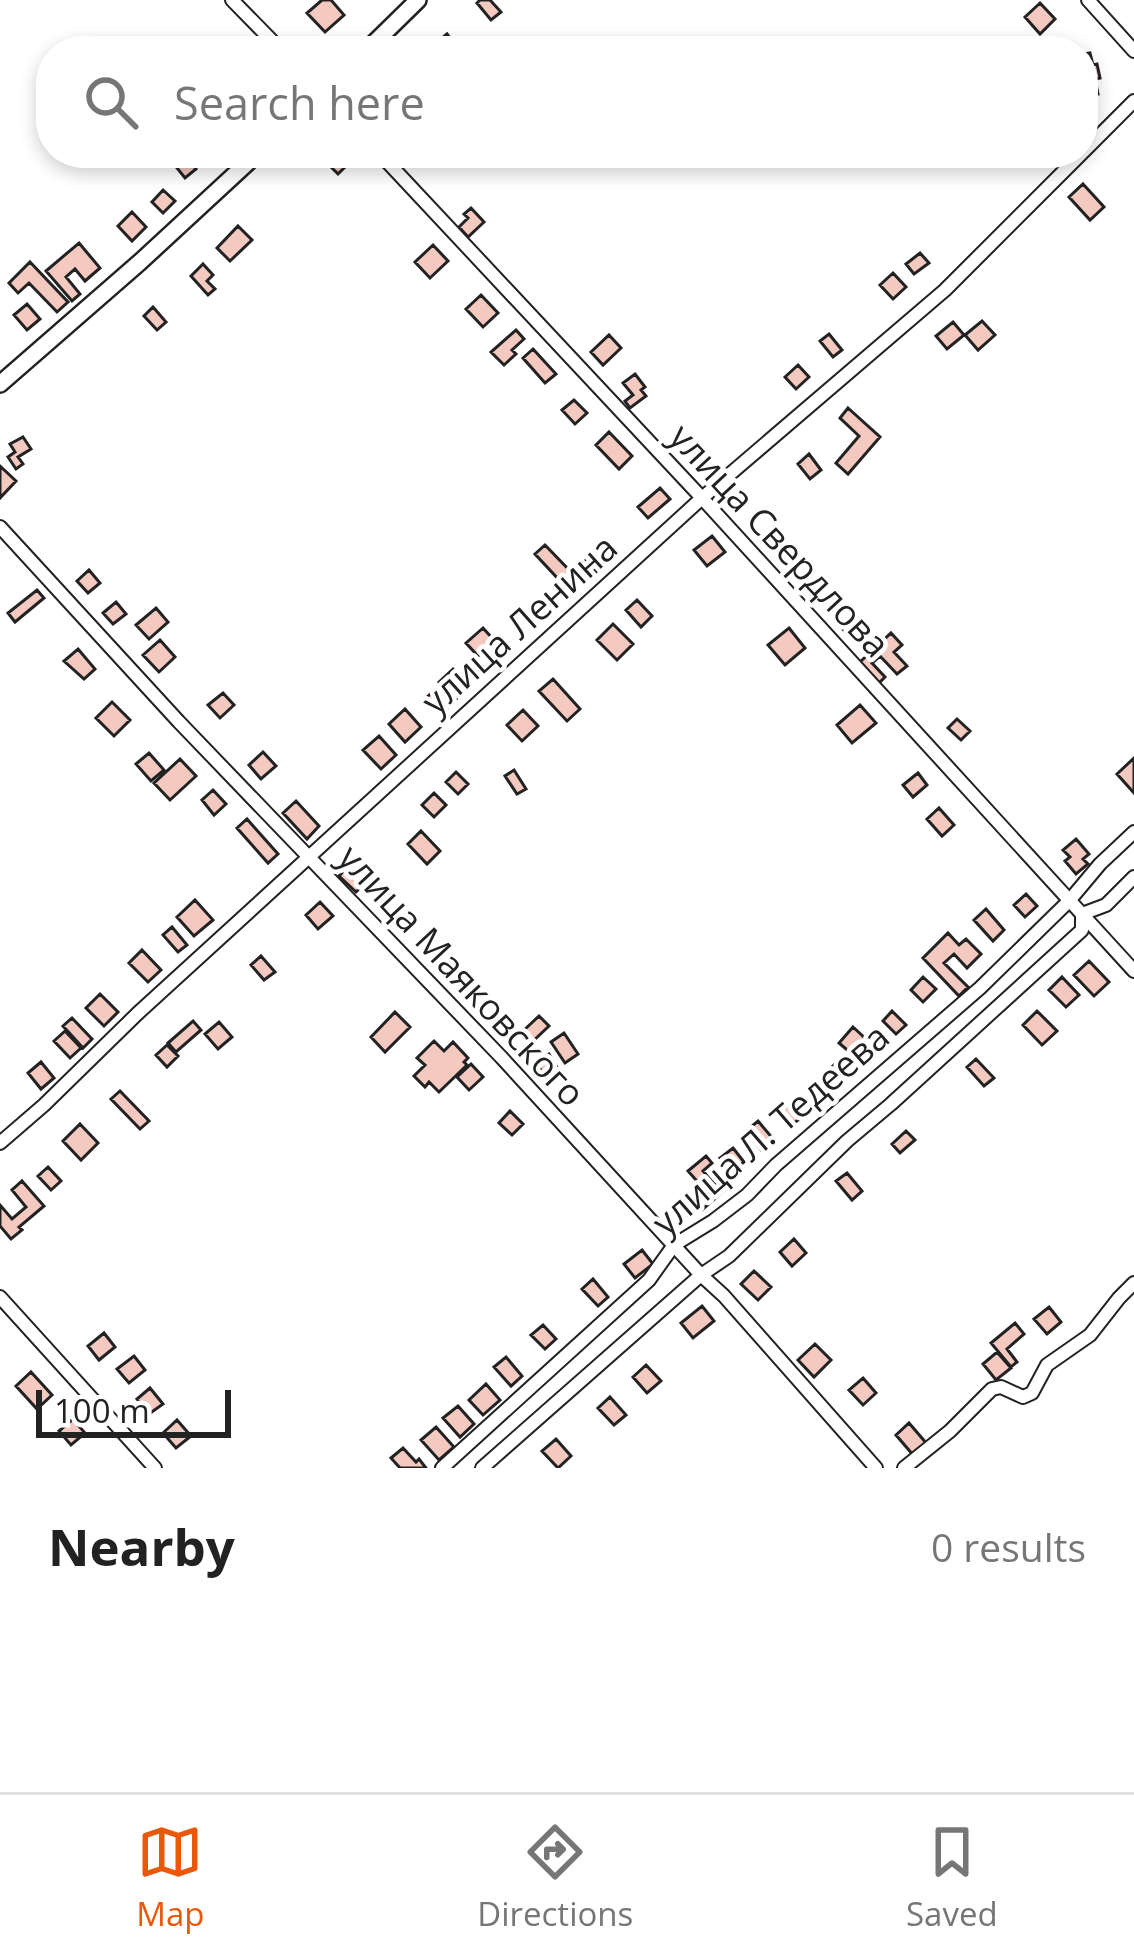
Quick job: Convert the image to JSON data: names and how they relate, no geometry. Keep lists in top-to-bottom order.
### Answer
{
  "streets": {
    "street": [
      "улица Свердлова",
      "улица Ленина",
      "улица Маяковского",
      "улица Л. Тедеева"
    ]
  },
  "crossings": [
    ["улица Свердлова", "улица Ленина"],
    ["улица Свердлова", "улица Л. Тедеева"],
    ["улица Ленина", "улица Маяковского"],
    ["улица Маяковского", "улица Л. Тедеева"]
  ],
  "scale_bar": "100 m",
  "page": {
    "search": "Search here",
    "scale": "100 m",
    "heading": ["Nearby", "0 results"],
    "nav": ["Map", "Directions", "Saved"]
  }
}
